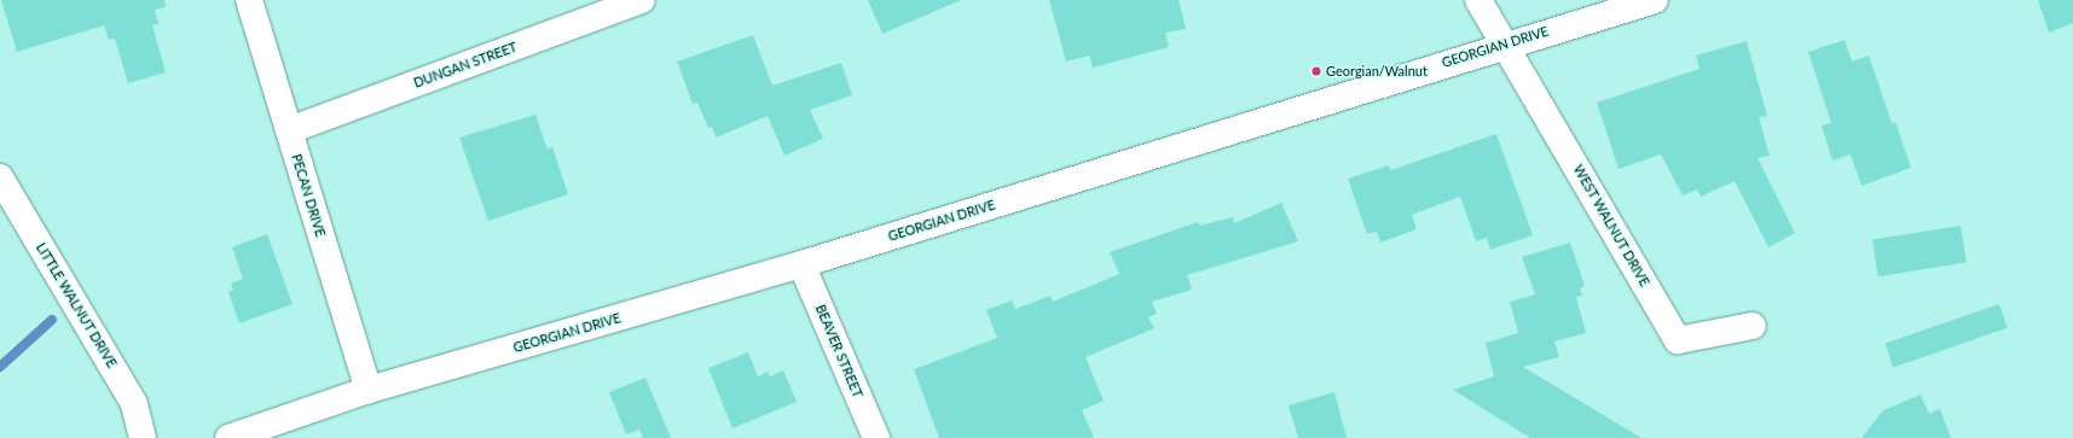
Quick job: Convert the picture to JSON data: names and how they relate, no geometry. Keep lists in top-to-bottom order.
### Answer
{
  "streets": {
    "street": [
      "GEORGIAN DRIVE",
      "DUNGAN STREET",
      "PECAN DRIVE",
      "WEST WALNUT DRIVE",
      "LITTLE WALNUT DRIVE",
      "BEAVER STREET"
    ]
  },
  "crossings": [
    ["GEORGIAN DRIVE", "PECAN DRIVE"],
    ["GEORGIAN DRIVE", "WEST WALNUT DRIVE"],
    ["GEORGIAN DRIVE", "BEAVER STREET"],
    ["DUNGAN STREET", "PECAN DRIVE"]
  ],
  "places": ["Georgian/Walnut"]
}
